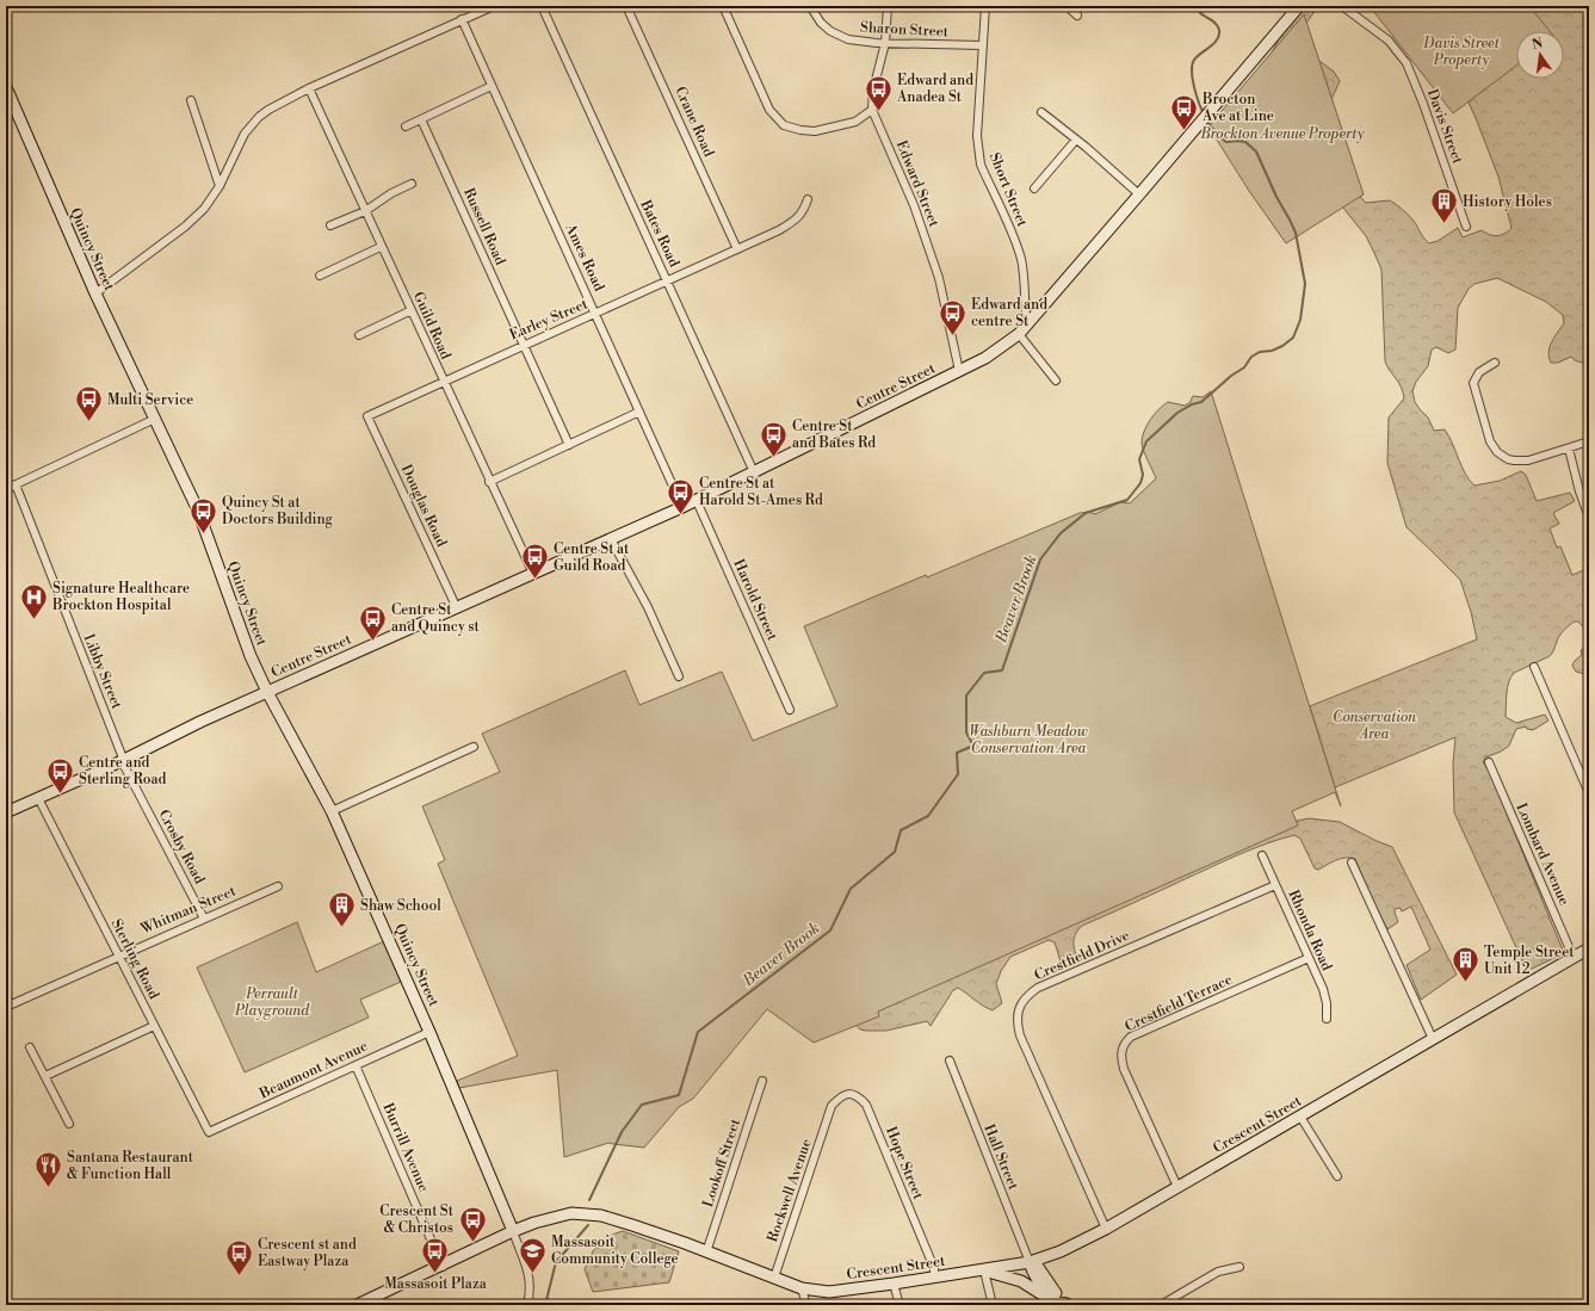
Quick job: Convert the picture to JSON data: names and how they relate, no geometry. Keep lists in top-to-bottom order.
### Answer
{
  "streets": {
    "main road": ["Quincy Street", "Centre Street", "Crescent Street"],
    "street": [
      "Sharon Street",
      "Crane Road",
      "Davis Street",
      "Edward Street",
      "Short Street",
      "Russell Road",
      "Bates Road",
      "Ames Road",
      "Earley Street",
      "Guild Road",
      "Douglas Road",
      "Harold Street",
      "Libby Street",
      "Crosby Road",
      "Lombard Avenue",
      "Whitman Street",
      "Rhonda Road",
      "Crestfield Drive",
      "Sterling Road",
      "Crestfield Terrace",
      "Beaumont Avenue",
      "Burrill Avenue",
      "Hall Street",
      "Lookoff Street",
      "Hope Street",
      "Rockwell Avenue"
    ]
  },
  "crossings": [
    ["Sharon Street", "Edward Street"],
    ["Sharon Street", "Short Street"],
    ["Crane Road", "Earley Street"],
    ["Edward Street", "Centre Street"],
    ["Short Street", "Centre Street"],
    ["Russell Road", "Earley Street"],
    ["Bates Road", "Earley Street"],
    ["Bates Road", "Centre Street"],
    ["Quincy Street", "Centre Street"],
    ["Quincy Street", "Beaumont Avenue"],
    ["Quincy Street", "Crescent Street"],
    ["Ames Road", "Earley Street"],
    ["Ames Road", "Centre Street"],
    ["Earley Street", "Guild Road"],
    ["Earley Street", "Douglas Road"],
    ["Guild Road", "Centre Street"],
    ["Centre Street", "Douglas Road"],
    ["Centre Street", "Harold Street"],
    ["Centre Street", "Libby Street"],
    ["Centre Street", "Crosby Road"],
    ["Centre Street", "Sterling Road"],
    ["Libby Street", "Crosby Road"],
    ["Crosby Road", "Whitman Street"],
    ["Lombard Avenue", "Crescent Street"],
    ["Whitman Street", "Sterling Road"],
    ["Rhonda Road", "Crestfield Drive"],
    ["Rhonda Road", "Crestfield Terrace"],
    ["Crestfield Drive", "Crescent Street"],
    ["Sterling Road", "Beaumont Avenue"],
    ["Crestfield Terrace", "Crescent Street"],
    ["Beaumont Avenue", "Burrill Avenue"],
    ["Crescent Street", "Burrill Avenue"],
    ["Crescent Street", "Hall Street"],
    ["Crescent Street", "Lookoff Street"],
    ["Crescent Street", "Hope Street"],
    ["Crescent Street", "Rockwell Avenue"],
    ["Hope Street", "Rockwell Avenue"]
  ],
  "water": ["Beaver Brook"],
  "parks": [
    "Davis Street Property",
    "Brockton Avenue Property",
    "Conservation Area",
    "Washburn Meadow Conservation Area",
    "Perrault Playground"
  ],
  "places": {
    "bus stop": [
      "Edward and Anadea St",
      "Brocton Ave at Line",
      "Edward and centre St",
      "Multi Service",
      "Centre St and Bates Rd",
      "Centre St at Harold St-Ames Rd",
      "Quincy St at Doctors Building",
      "Centre St at Guild Road",
      "Centre St and Quincy st",
      "Centre and Sterling Road",
      "Crescent St & Christos",
      "Massasoit Plaza",
      "Crescent st and Eastway Plaza"
    ],
    "building": ["History Holes", "Shaw School", "Temple Street Unit 12"],
    "hospital": ["Signature Healthcare Brockton Hospital"],
    "restaurant": ["Santana Restaurant & Function Hall"],
    "school or university": ["Massasoit Community College"]
  },
  "north": "top"
}
